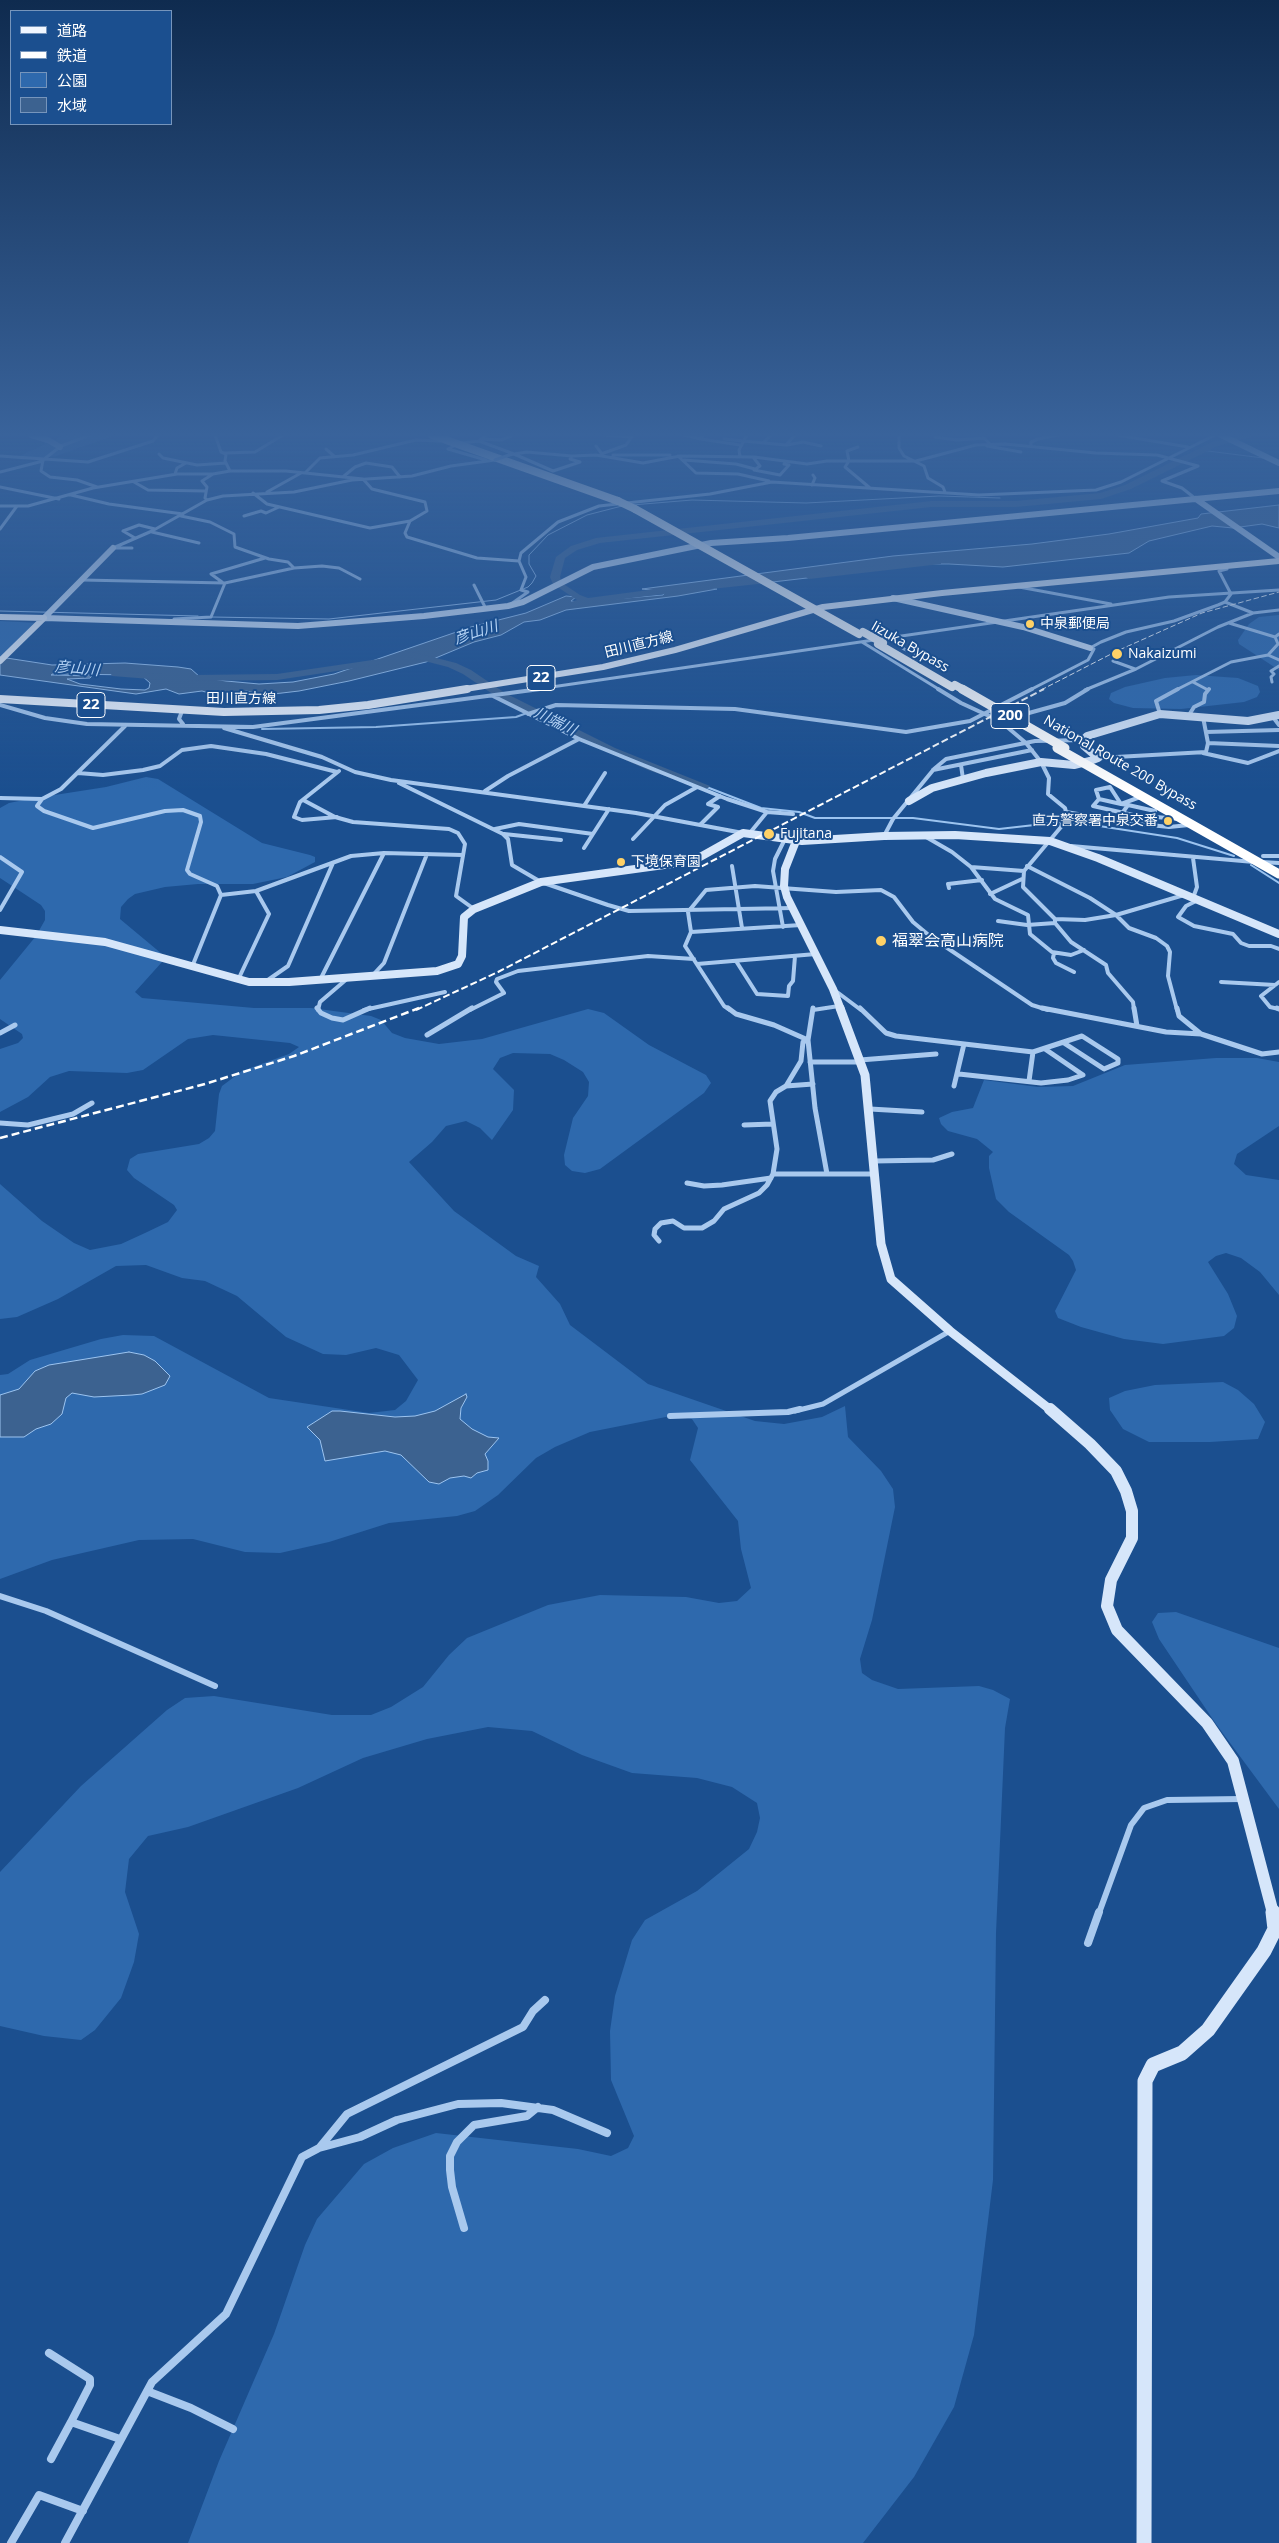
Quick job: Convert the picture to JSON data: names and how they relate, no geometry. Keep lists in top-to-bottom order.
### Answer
{
  "streets": {
    "highway": ["Iizuka Bypass", "200", "National Route 200 Bypass"],
    "main road": ["田川直方線", "22"]
  },
  "crossings": [
    ["田川直方線", "Iizuka Bypass"],
    ["Iizuka Bypass", "National Route 200 Bypass"]
  ],
  "water": ["彦山川", "川端川"],
  "places": [
    "中泉郵便局",
    "Nakaizumi",
    "直方警察署中泉交番",
    "Fujitana",
    "下境保育園",
    "福翠会高山病院"
  ],
  "legend": [
    "道路",
    "鉄道",
    "公園",
    "水域"
  ]
}
